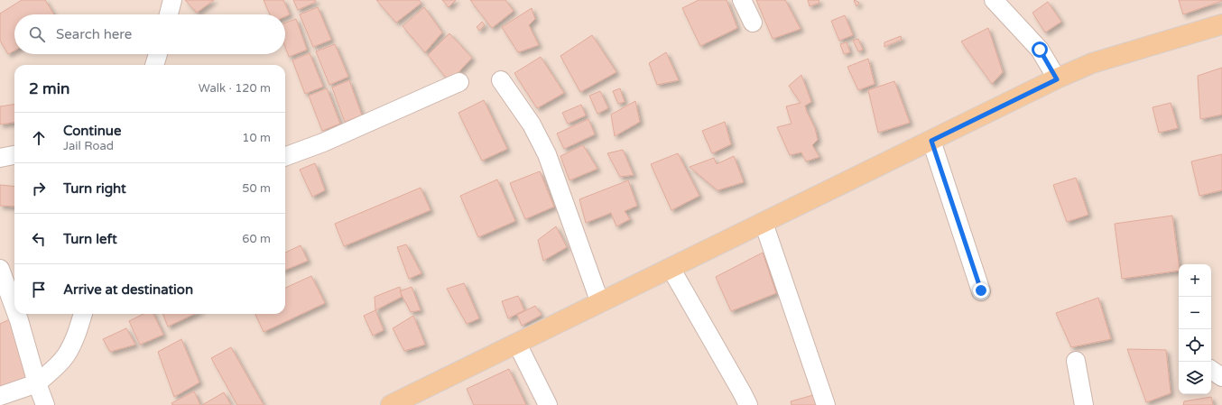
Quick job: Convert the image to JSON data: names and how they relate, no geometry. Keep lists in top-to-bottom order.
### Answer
{
  "page": {
    "search": "Search here",
    "heading": ["2 min", "Walk · 120 m"],
    "list": [
      ["Continue", "Jail Road", "10 m"],
      ["Turn right", "50 m"],
      ["Turn left", "60 m"],
      "Arrive at destination"
    ],
    "map_buttons": ["+", "−"]
  }
}
